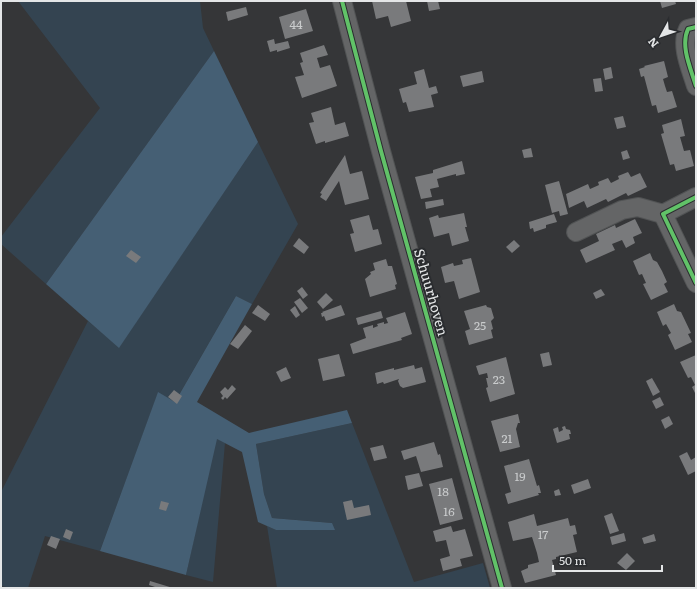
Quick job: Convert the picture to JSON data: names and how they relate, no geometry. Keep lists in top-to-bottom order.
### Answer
{
  "streets": {
    "street": ["Schuurhoven"]
  },
  "house_numbers": [
    "44",
    "25",
    "23",
    "21",
    "19",
    "18",
    "16",
    "17"
  ],
  "scale_bar": "50 m",
  "north": "bottom left"
}
